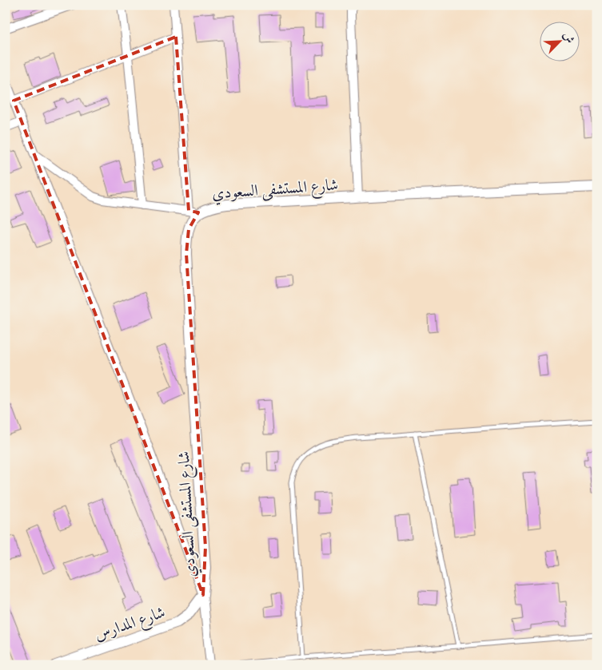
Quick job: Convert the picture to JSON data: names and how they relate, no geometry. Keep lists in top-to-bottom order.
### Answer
{
  "streets": {
    "street": ["شارع المستشفى السعودي", "شارع المدارس"]
  },
  "crossings": [
    ["شارع المستشفى السعودي", "شارع المدارس"]
  ],
  "north": "top right"
}
